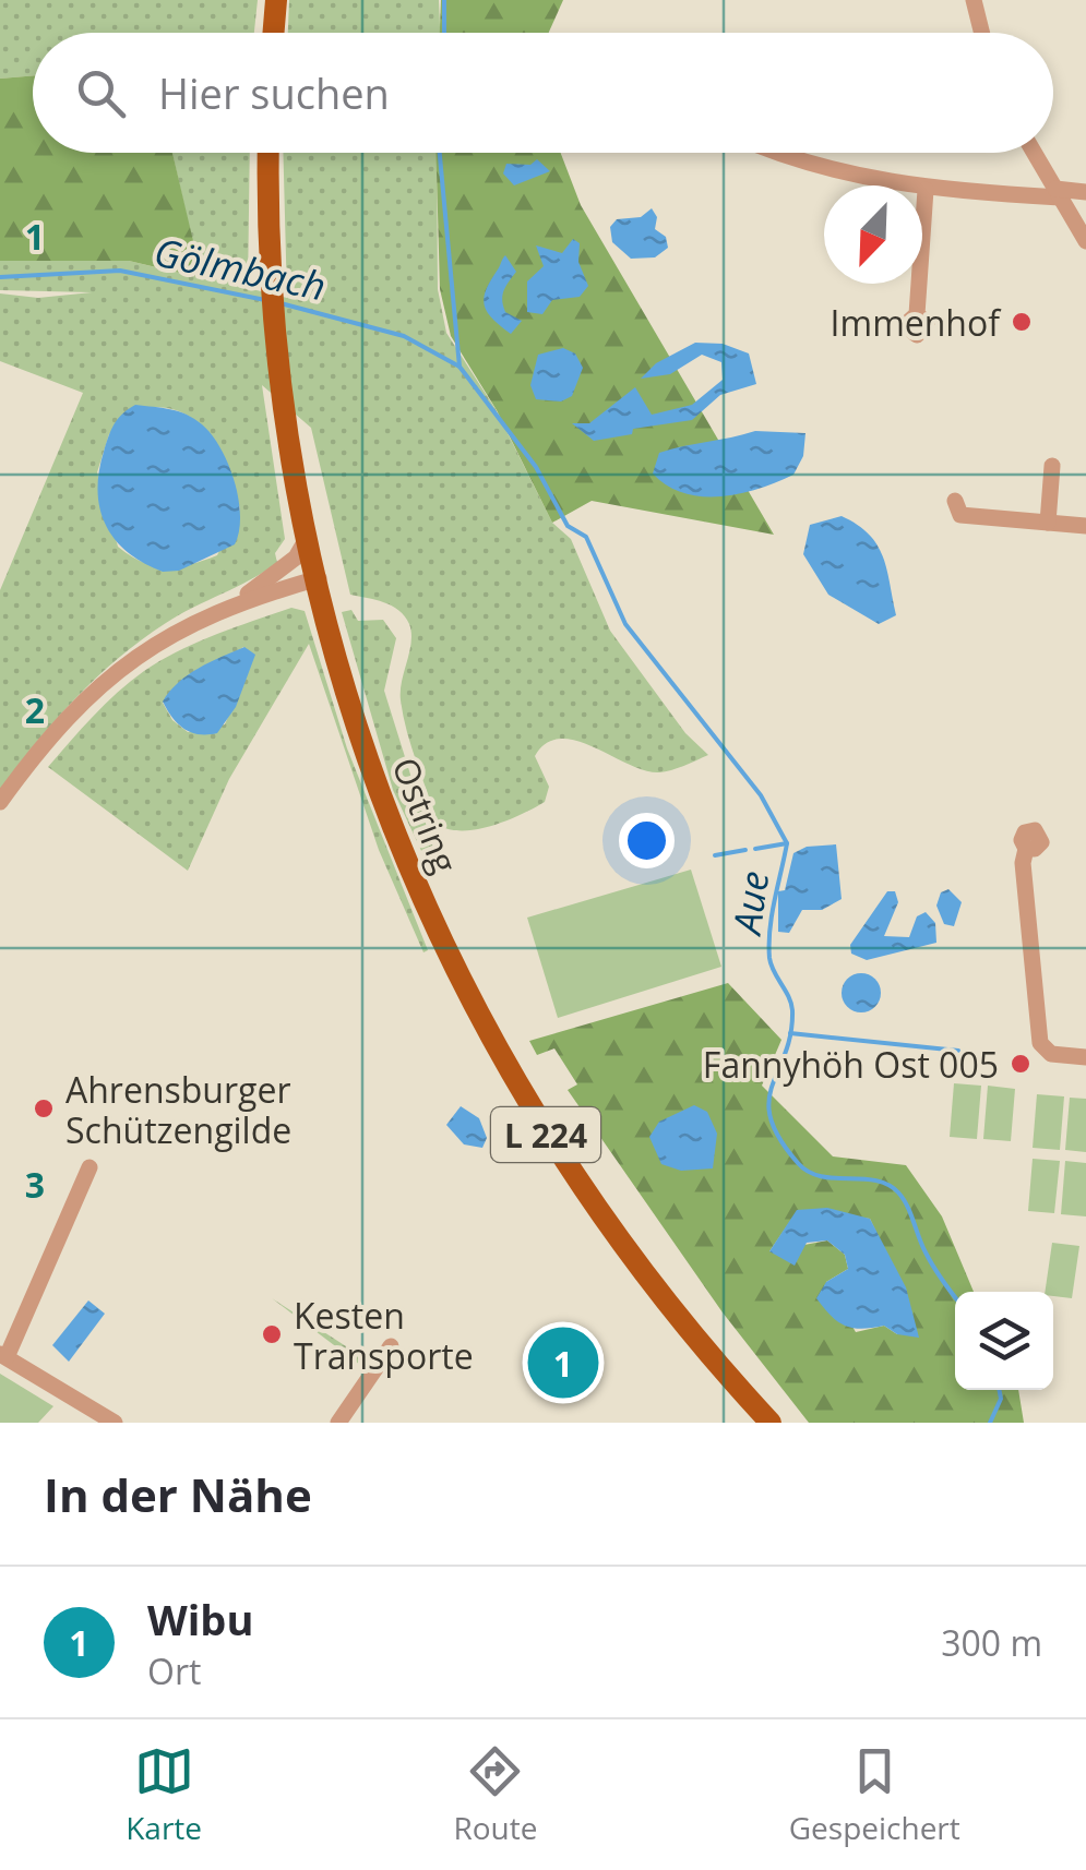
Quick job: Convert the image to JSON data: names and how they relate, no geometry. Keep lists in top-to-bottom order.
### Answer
{
  "streets": {
    "main road": ["Ostring", "L 224"]
  },
  "water": ["Gölmbach", "Aue"],
  "places": [
    "Immenhof",
    "Fannyhöh Ost 005",
    "Ahrensburger Schützengilde",
    "Kesten Transporte"
  ],
  "north": "bottom left",
  "page": {
    "search": "Hier suchen",
    "pins": "1",
    "heading": "In der Nähe",
    "list": [
      {
        "mark": "1",
        "name": "Wibu",
        "note": "Ort",
        "value": "300 m"
      }
    ],
    "nav": ["Karte", "Route", "Gespeichert"]
  },
  "grid": {
    "rows": ["1", "2", "3"]
  }
}
